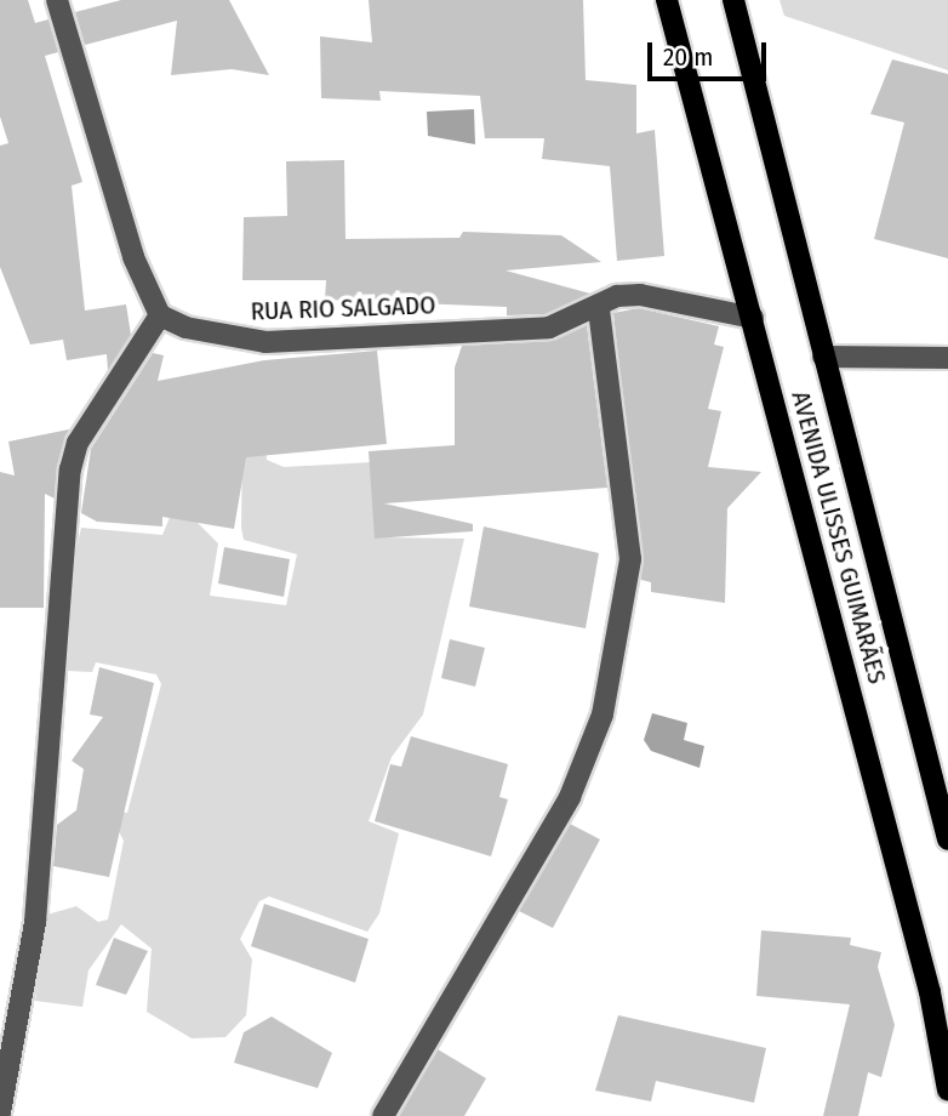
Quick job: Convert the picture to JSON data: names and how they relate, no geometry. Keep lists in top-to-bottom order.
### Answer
{
  "streets": {
    "main road": ["AVENIDA ULISSES GUIMARÃES"],
    "street": ["RUA RIO SALGADO"]
  },
  "crossings": [
    ["RUA RIO SALGADO", "AVENIDA ULISSES GUIMARÃES"]
  ],
  "scale_bar": "20 m"
}
